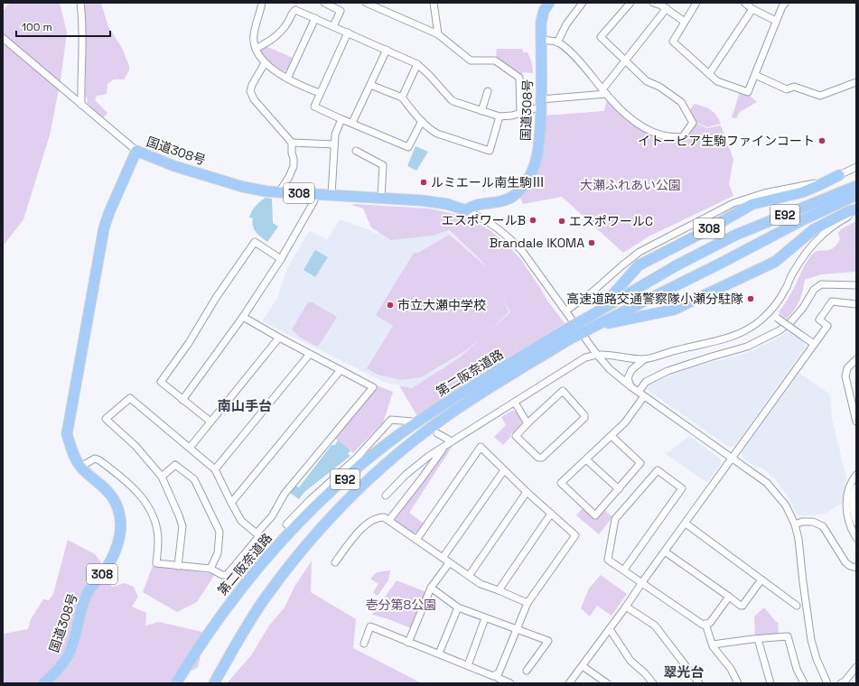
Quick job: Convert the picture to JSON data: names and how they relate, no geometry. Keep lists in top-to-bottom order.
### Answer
{
  "streets": {
    "highway": [
      "国道308号",
      "308",
      "E92",
      "第二阪奈道路"
    ]
  },
  "crossings": [
    ["308", "第二阪奈道路"]
  ],
  "districts": ["南山手台", "翠光台"],
  "parks": ["大瀬ふれあい公園", "壱分第8公園"],
  "places": [
    "イトーピア生駒ファインコート",
    "ルミエール南生駒Ⅲ",
    "エスポワールB",
    "エスポワールC",
    "Brandale IKOMA",
    "高速道路交通警察隊小瀬分駐隊",
    "市立大瀬中学校"
  ],
  "scale_bar": "100 m"
}
